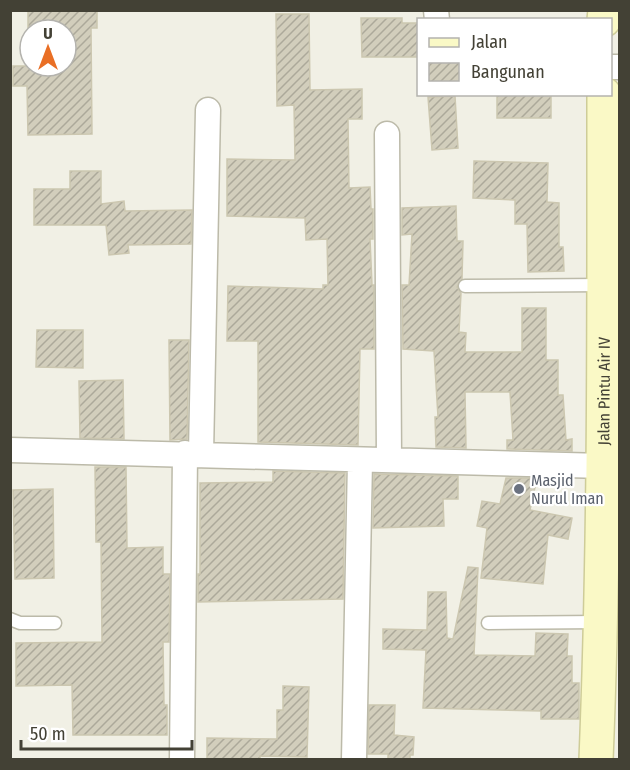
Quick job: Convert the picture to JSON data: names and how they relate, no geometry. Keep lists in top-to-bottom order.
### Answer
{
  "streets": {
    "main road": ["Jalan Pintu Air IV"]
  },
  "places": ["Masjid Nurul Iman"],
  "legend": ["Jalan", "Bangunan"],
  "scale_bar": "50 m",
  "north": "top"
}
